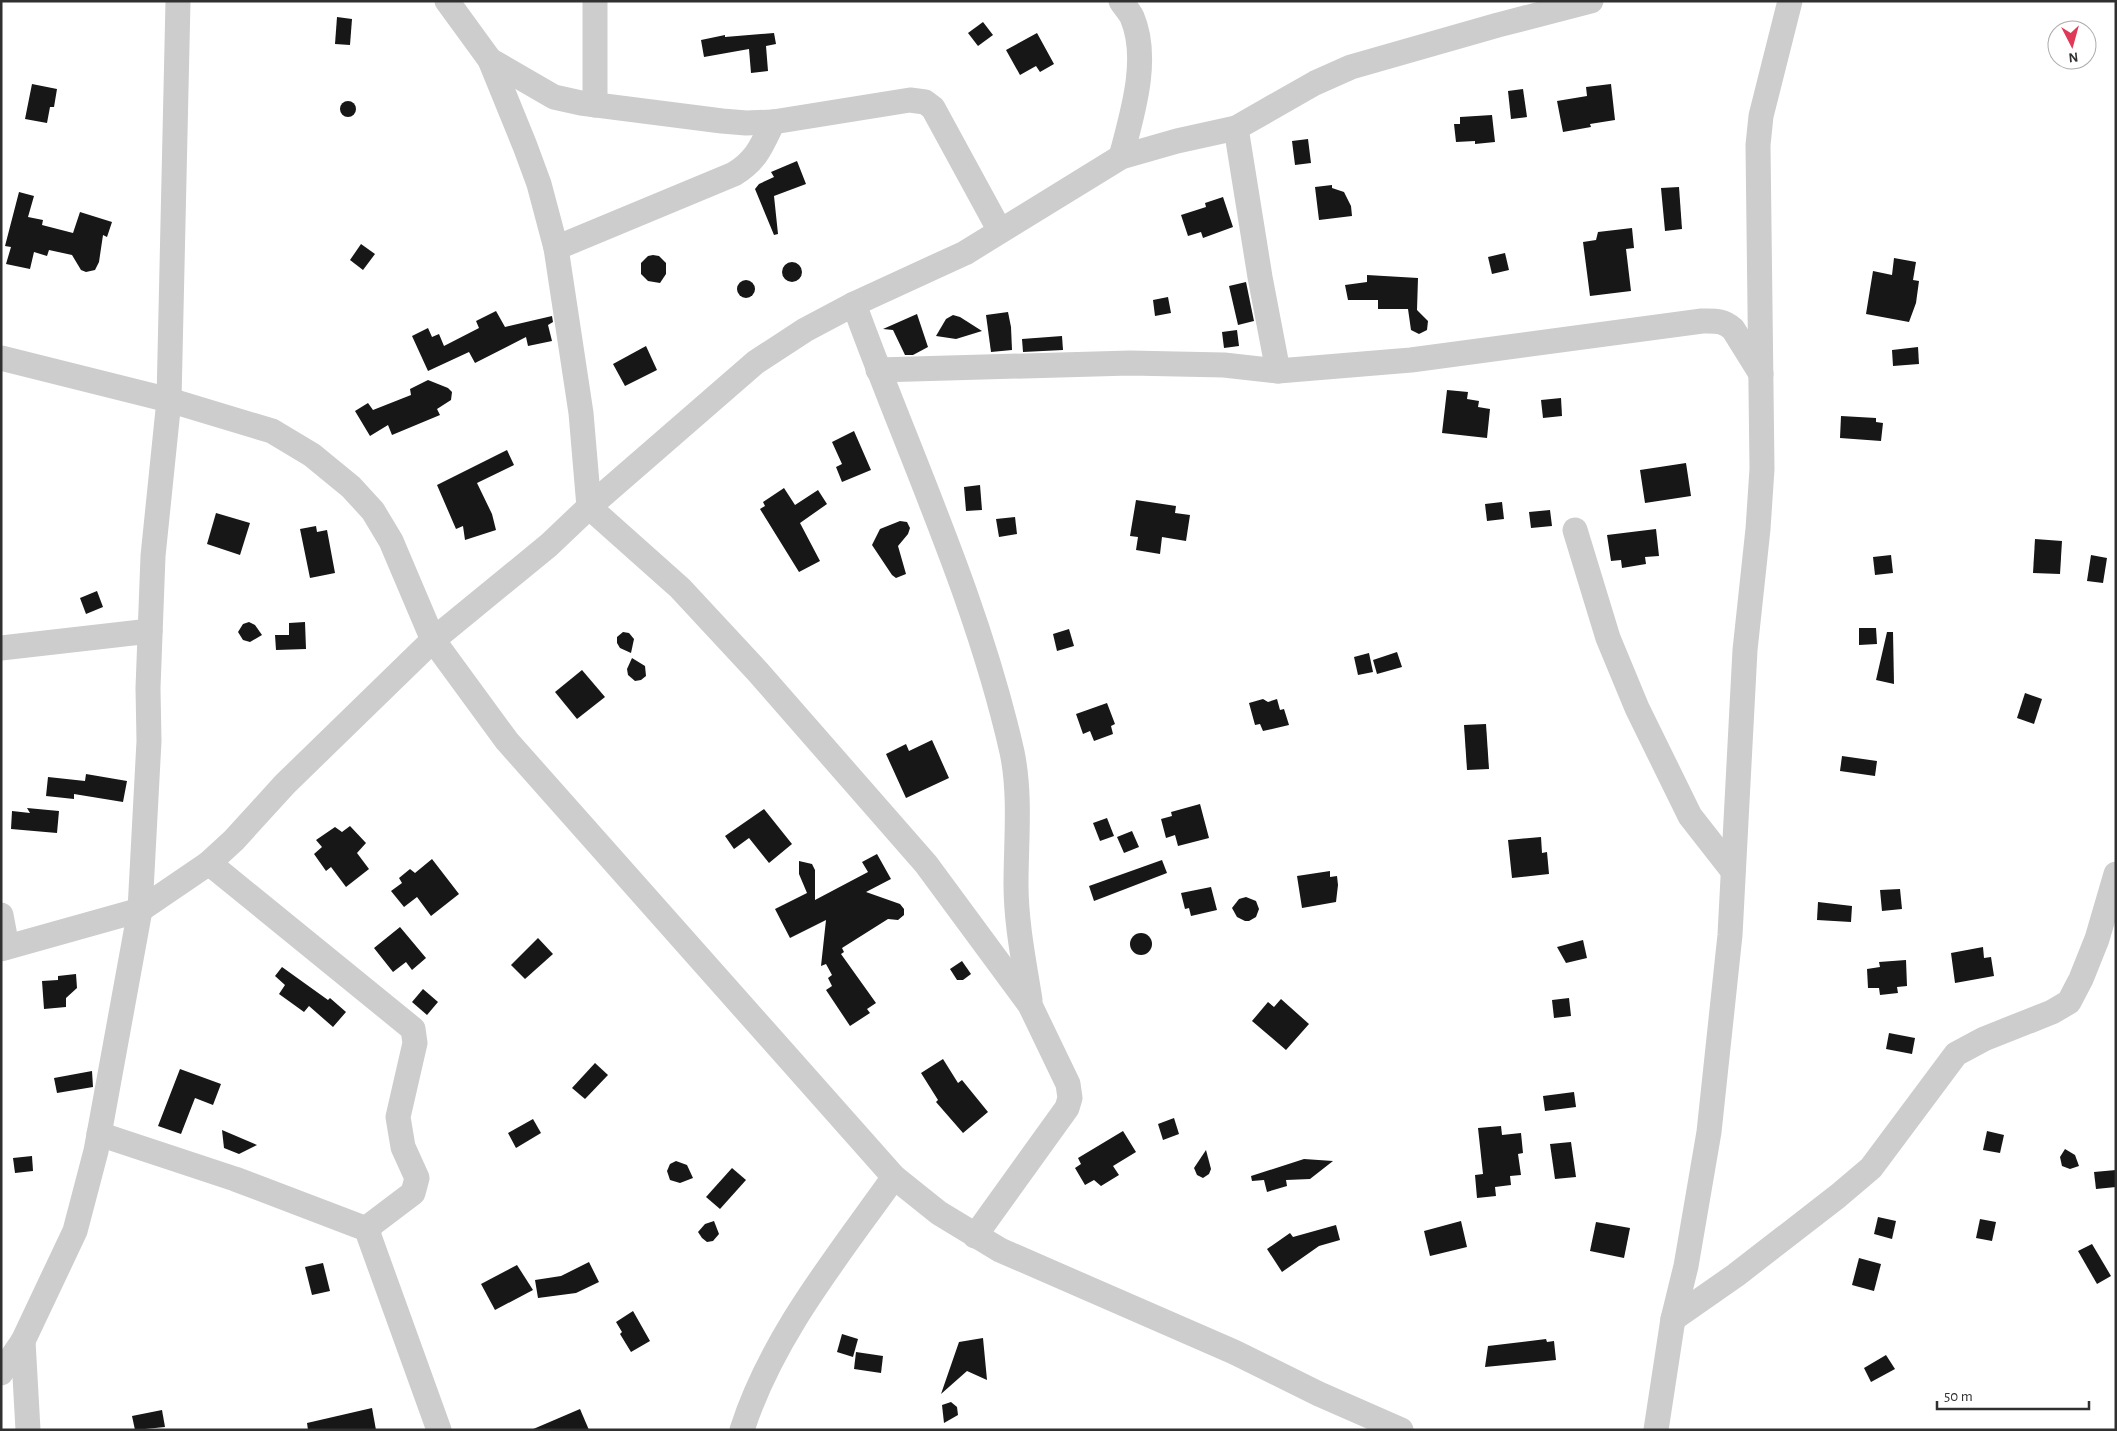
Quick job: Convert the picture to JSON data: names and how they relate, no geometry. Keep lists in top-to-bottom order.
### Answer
{
  "scale_bar": "50 m",
  "north": "bottom"
}
